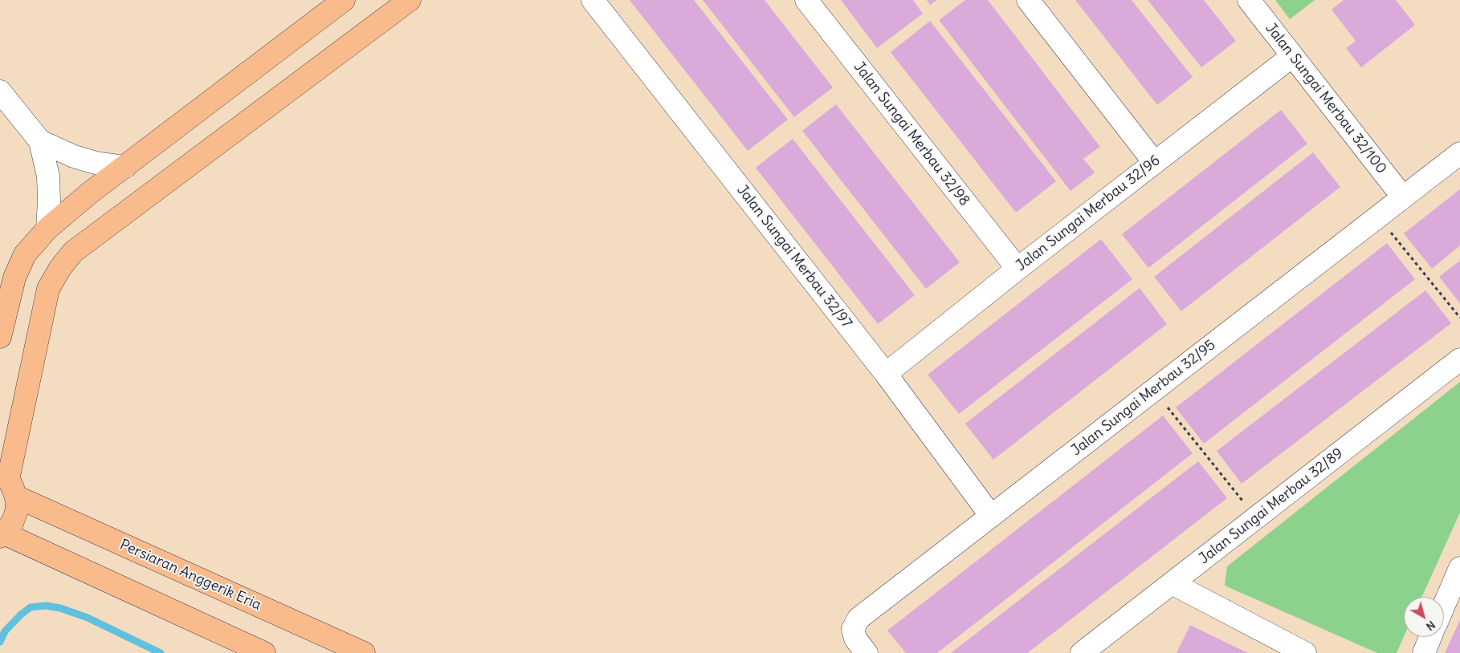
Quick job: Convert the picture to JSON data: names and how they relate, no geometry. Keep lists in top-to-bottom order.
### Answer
{
  "streets": {
    "main road": ["Persiaran Anggerik Eria"],
    "street": [
      "Jalan Sungai Merbau 32/100",
      "Jalan Sungai Merbau 32/98",
      "Jalan Sungai Merbau 32/96",
      "Jalan Sungai Merbau 32/97",
      "Jalan Sungai Merbau 32/95",
      "Jalan Sungai Merbau 32/89"
    ]
  },
  "crossings": [
    ["Jalan Sungai Merbau 32/100", "Jalan Sungai Merbau 32/96"],
    ["Jalan Sungai Merbau 32/100", "Jalan Sungai Merbau 32/95"],
    ["Jalan Sungai Merbau 32/98", "Jalan Sungai Merbau 32/96"],
    ["Jalan Sungai Merbau 32/96", "Jalan Sungai Merbau 32/97"],
    ["Jalan Sungai Merbau 32/97", "Jalan Sungai Merbau 32/95"]
  ],
  "north": "bottom right"
}
